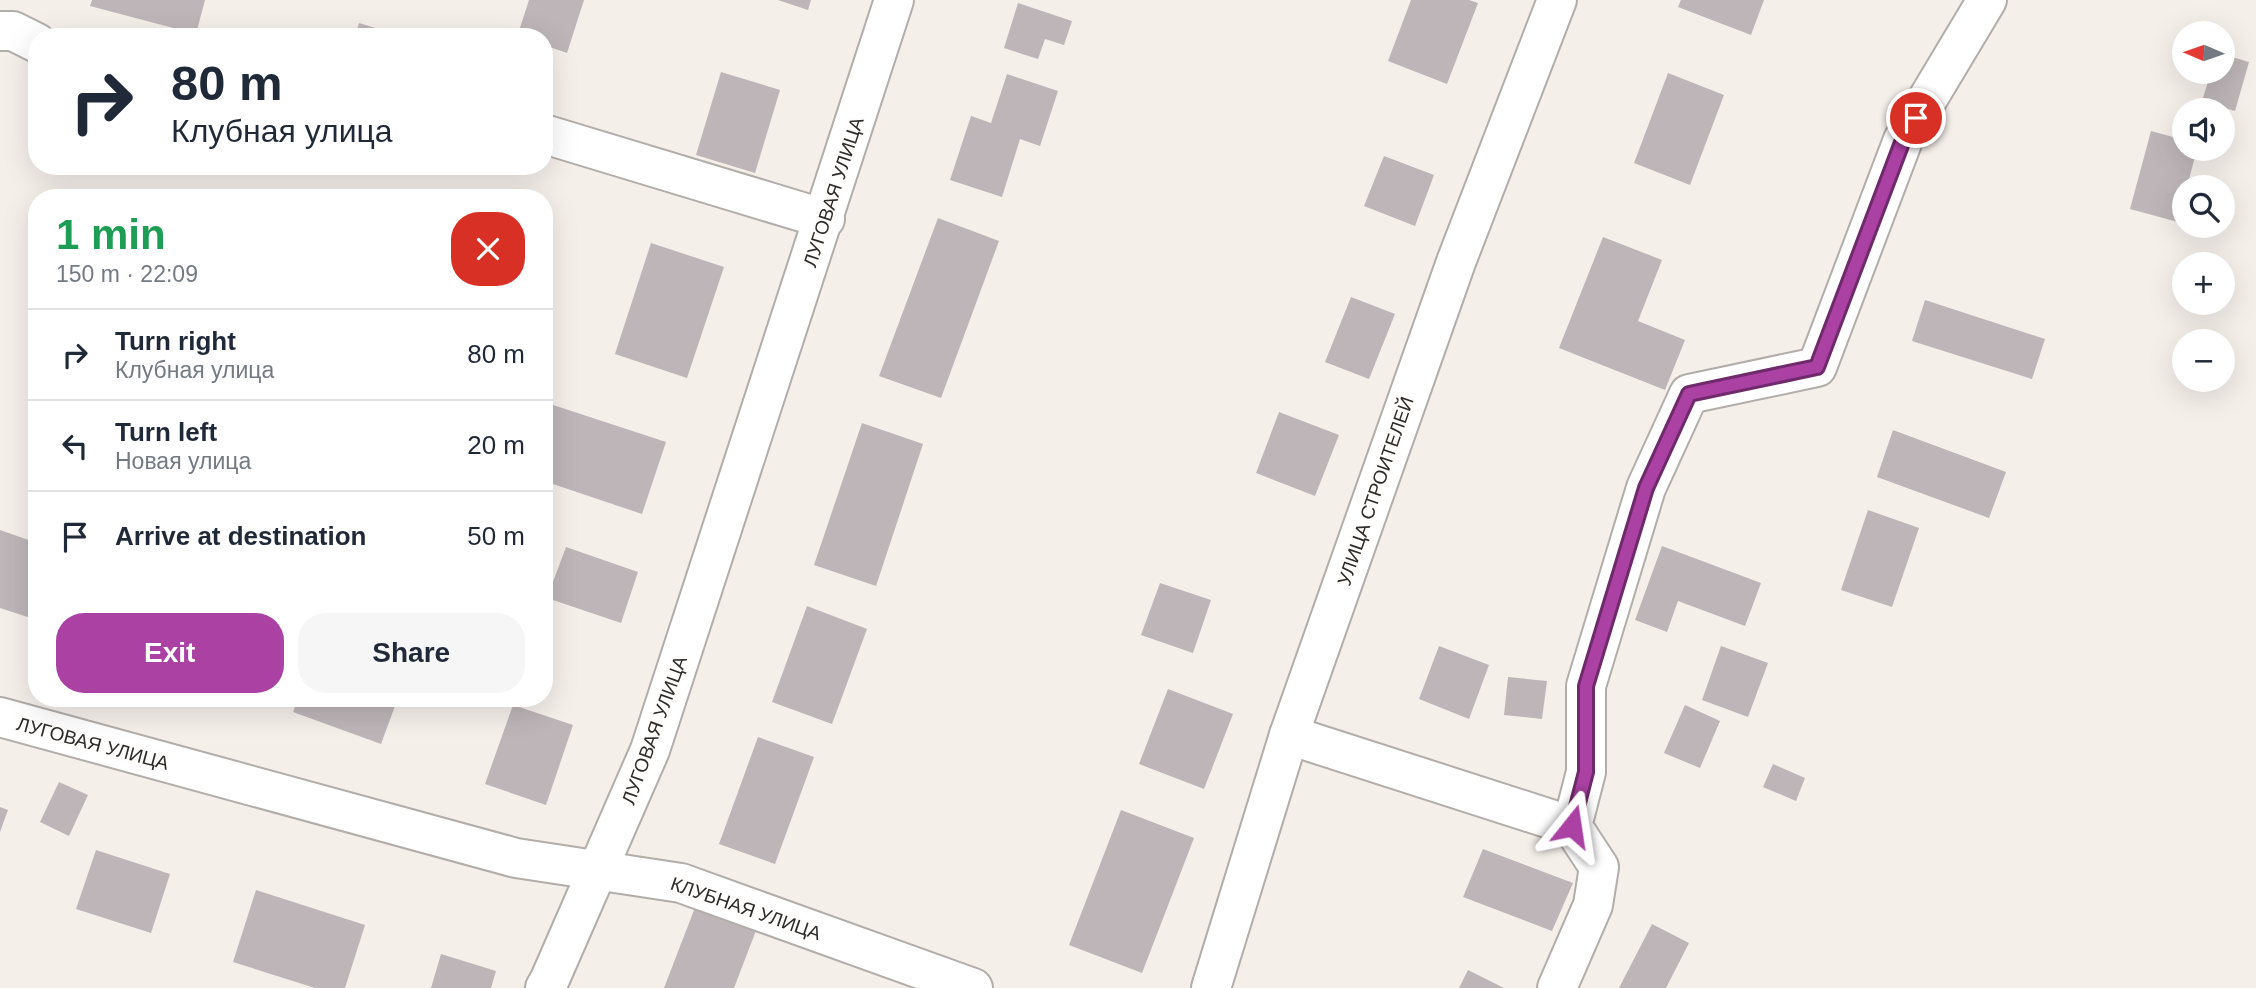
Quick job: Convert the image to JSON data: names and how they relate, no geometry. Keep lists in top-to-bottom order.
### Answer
{
  "streets": {
    "street": ["ЛУГОВАЯ УЛИЦА", "УЛИЦА СТРОИТЕЛЕЙ", "КЛУБНАЯ УЛИЦА"]
  },
  "crossings": [
    ["ЛУГОВАЯ УЛИЦА", "КЛУБНАЯ УЛИЦА"]
  ],
  "north": "left",
  "page": {
    "map_buttons": ["+", "−"],
    "turn": ["80 m", "Клубная улица"],
    "heading": ["1 min", "150 m · 22:09"],
    "list": [
      {
        "name": "Turn right",
        "note": "Клубная улица",
        "value": "80 m"
      },
      {
        "name": "Turn left",
        "note": "Новая улица",
        "value": "20 m"
      },
      {
        "name": "Arrive at destination",
        "value": "50 m"
      }
    ],
    "buttons": ["Exit", "Share"]
  }
}
